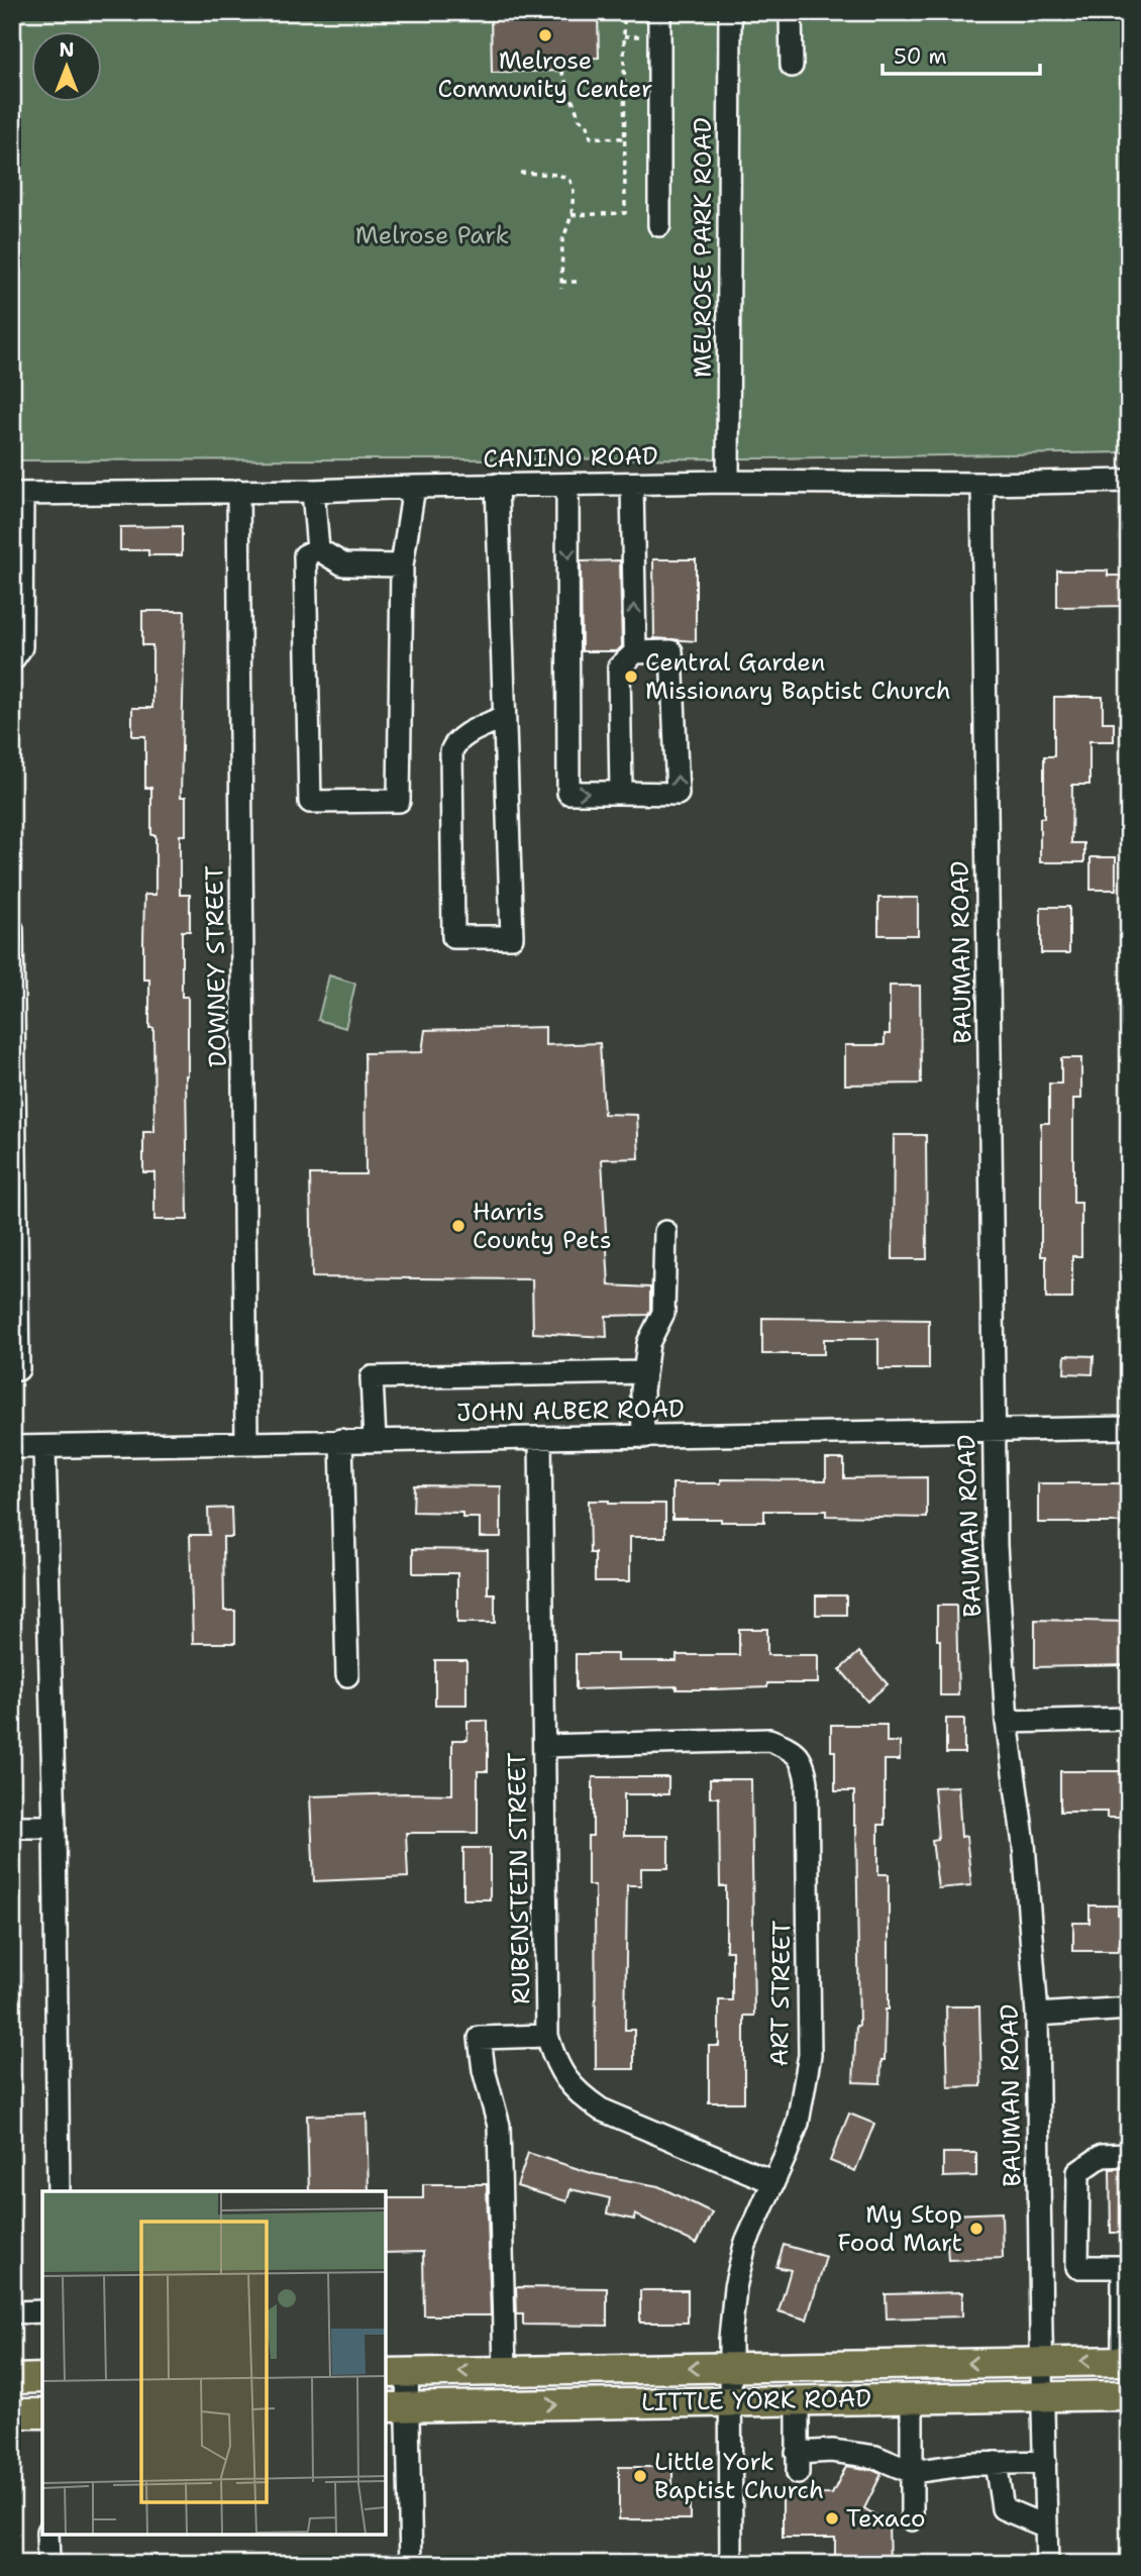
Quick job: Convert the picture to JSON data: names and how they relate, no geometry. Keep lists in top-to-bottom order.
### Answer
{
  "streets": {
    "main road": ["LITTLE YORK ROAD"],
    "street": [
      "MELROSE PARK ROAD",
      "CANINO ROAD",
      "BAUMAN ROAD",
      "DOWNEY STREET",
      "JOHN ALBER ROAD",
      "RUBENSTEIN STREET",
      "ART STREET"
    ]
  },
  "crossings": [
    ["MELROSE PARK ROAD", "CANINO ROAD"],
    ["CANINO ROAD", "BAUMAN ROAD"],
    ["CANINO ROAD", "DOWNEY STREET"],
    ["BAUMAN ROAD", "JOHN ALBER ROAD"],
    ["BAUMAN ROAD", "LITTLE YORK ROAD"],
    ["DOWNEY STREET", "JOHN ALBER ROAD"],
    ["JOHN ALBER ROAD", "RUBENSTEIN STREET"],
    ["RUBENSTEIN STREET", "ART STREET"],
    ["ART STREET", "LITTLE YORK ROAD"]
  ],
  "parks": ["Melrose Park"],
  "places": [
    "Melrose Community Center",
    "Central Garden Missionary Baptist Church",
    "Harris County Pets",
    "My Stop Food Mart",
    "Little York Baptist Church",
    "Texaco"
  ],
  "scale_bar": "50 m",
  "north": "top"
}
